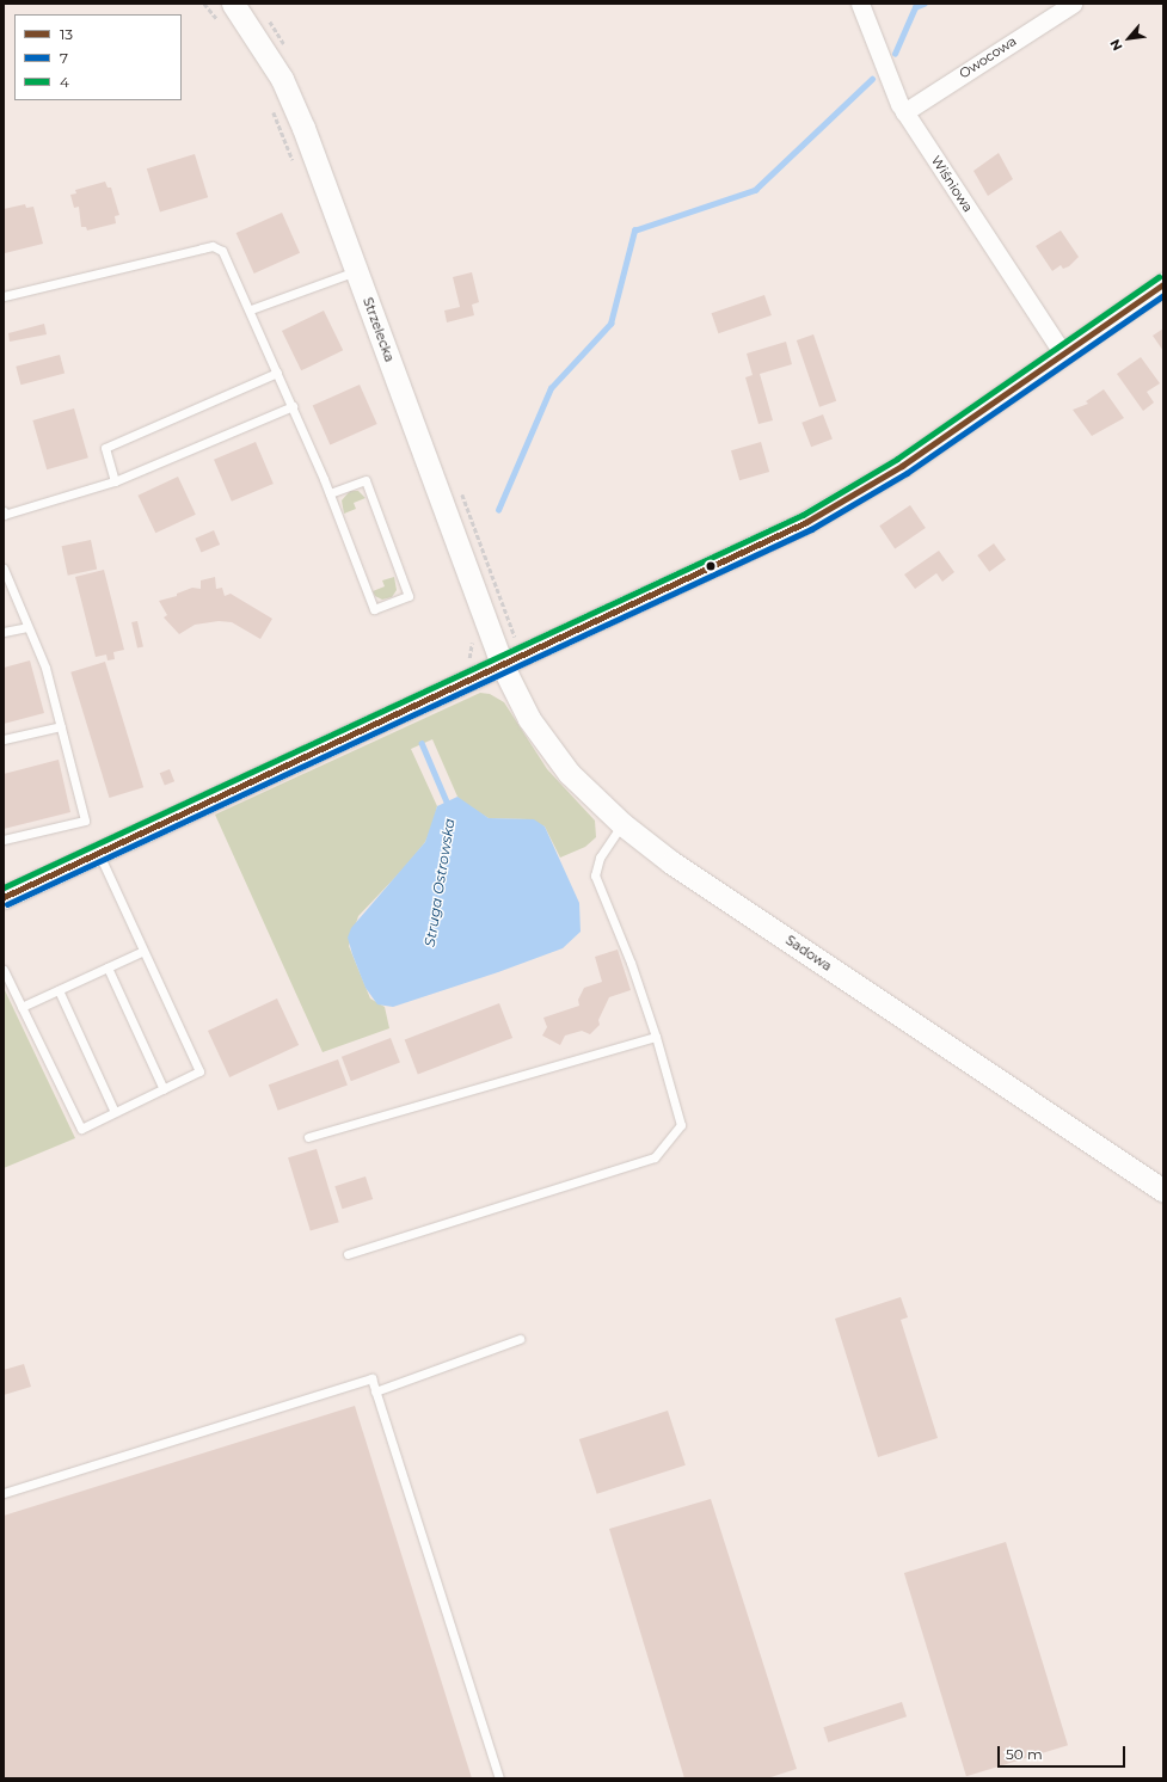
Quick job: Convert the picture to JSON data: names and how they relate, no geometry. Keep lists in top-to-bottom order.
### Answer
{
  "streets": {
    "street": [
      "Owocowa",
      "Wiśniowa",
      "Strzelecka",
      "Sadowa"
    ]
  },
  "crossings": [
    ["Owocowa", "Wiśniowa"],
    ["Strzelecka", "Sadowa"]
  ],
  "water": ["Struga Ostrowska"],
  "lines": ["transit line 4", "transit line 13", "transit line 7"],
  "legend": ["13", "7", "4"],
  "scale_bar": "50 m",
  "north": "bottom left"
}
